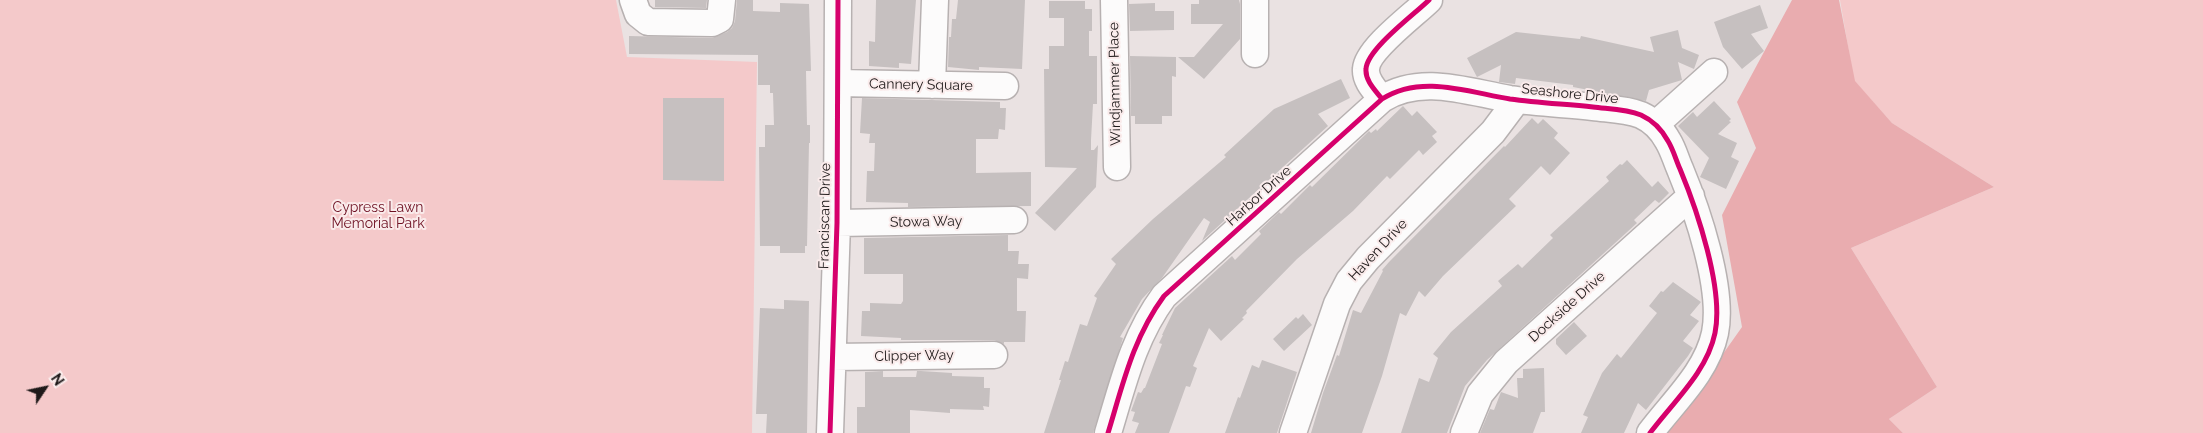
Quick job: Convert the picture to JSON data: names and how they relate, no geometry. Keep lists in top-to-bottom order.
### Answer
{
  "streets": {
    "street": [
      "Windjammer Place",
      "Cannery Square",
      "Seashore Drive",
      "Harbor Drive",
      "Franciscan Drive",
      "Stowa Way",
      "Haven Drive",
      "Dockside Drive",
      "Clipper Way"
    ]
  },
  "crossings": [
    ["Cannery Square", "Franciscan Drive"],
    ["Seashore Drive", "Harbor Drive"],
    ["Seashore Drive", "Haven Drive"],
    ["Franciscan Drive", "Stowa Way"],
    ["Franciscan Drive", "Clipper Way"]
  ],
  "parks": ["Cypress Lawn Memorial Park"],
  "north": "top right"
}
